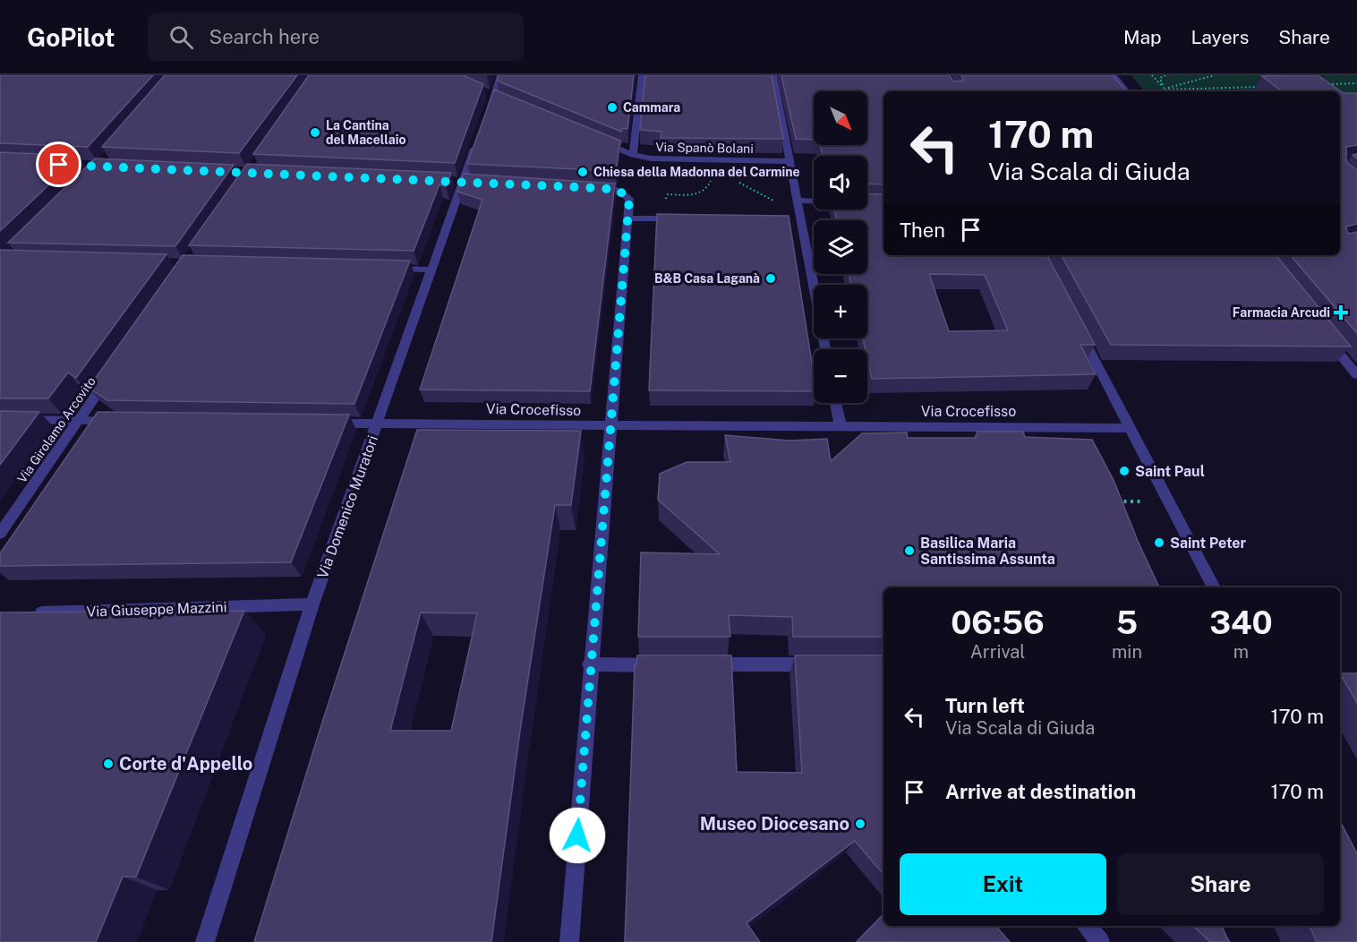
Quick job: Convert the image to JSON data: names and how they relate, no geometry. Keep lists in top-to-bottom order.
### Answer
{
  "streets": {
    "street": [
      "Via Spanò Bolani",
      "Via Crocefisso",
      "Via Girolamo Arcovito",
      "Via Domenico Muratori",
      "Via Giuseppe Mazzini"
    ]
  },
  "crossings": [
    ["Via Crocefisso", "Via Domenico Muratori"],
    ["Via Domenico Muratori", "Via Giuseppe Mazzini"]
  ],
  "places": {
    "other": [
      "Cammara",
      "La Cantina del Macellaio",
      "Chiesa della Madonna del Carmine",
      "B&B Casa Laganà",
      "Saint Paul",
      "Saint Peter",
      "Basilica Maria Santissima Assunta",
      "Corte d'Appello",
      "Museo Diocesano"
    ],
    "health": ["Farmacia Arcudi"]
  },
  "north": "bottom right",
  "page": {
    "header": "GoPilot",
    "search": "Search here",
    "nav": ["Map", "Layers", "Share"],
    "map_buttons": ["+", "−"],
    "turn": ["170 m", "Via Scala di Giuda"],
    "then": "Then",
    "eta": [
      "06:56",
      "Arrival",
      "5",
      "min",
      "340",
      "m"
    ],
    "list": [
      {
        "name": "Turn left",
        "note": "Via Scala di Giuda",
        "value": "170 m"
      },
      {
        "name": "Arrive at destination",
        "value": "170 m"
      }
    ],
    "buttons": ["Exit", "Share"]
  }
}
